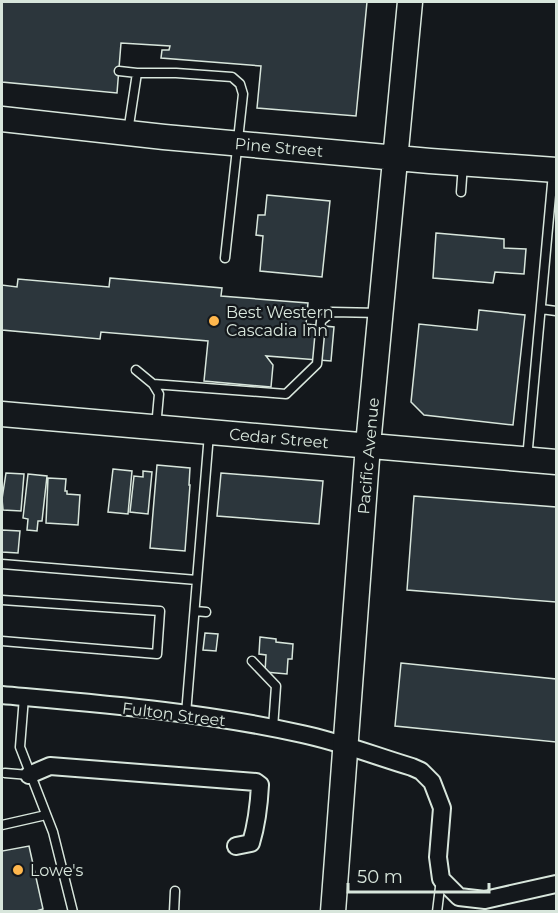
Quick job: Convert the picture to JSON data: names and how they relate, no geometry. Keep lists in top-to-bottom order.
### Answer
{
  "streets": {
    "street": [
      "Pine Street",
      "Cedar Street",
      "Pacific Avenue",
      "Fulton Street"
    ]
  },
  "crossings": [
    ["Pine Street", "Pacific Avenue"],
    ["Cedar Street", "Pacific Avenue"],
    ["Pacific Avenue", "Fulton Street"]
  ],
  "places": ["Best Western Cascadia Inn", "Lowe's"],
  "scale_bar": "50 m"
}
